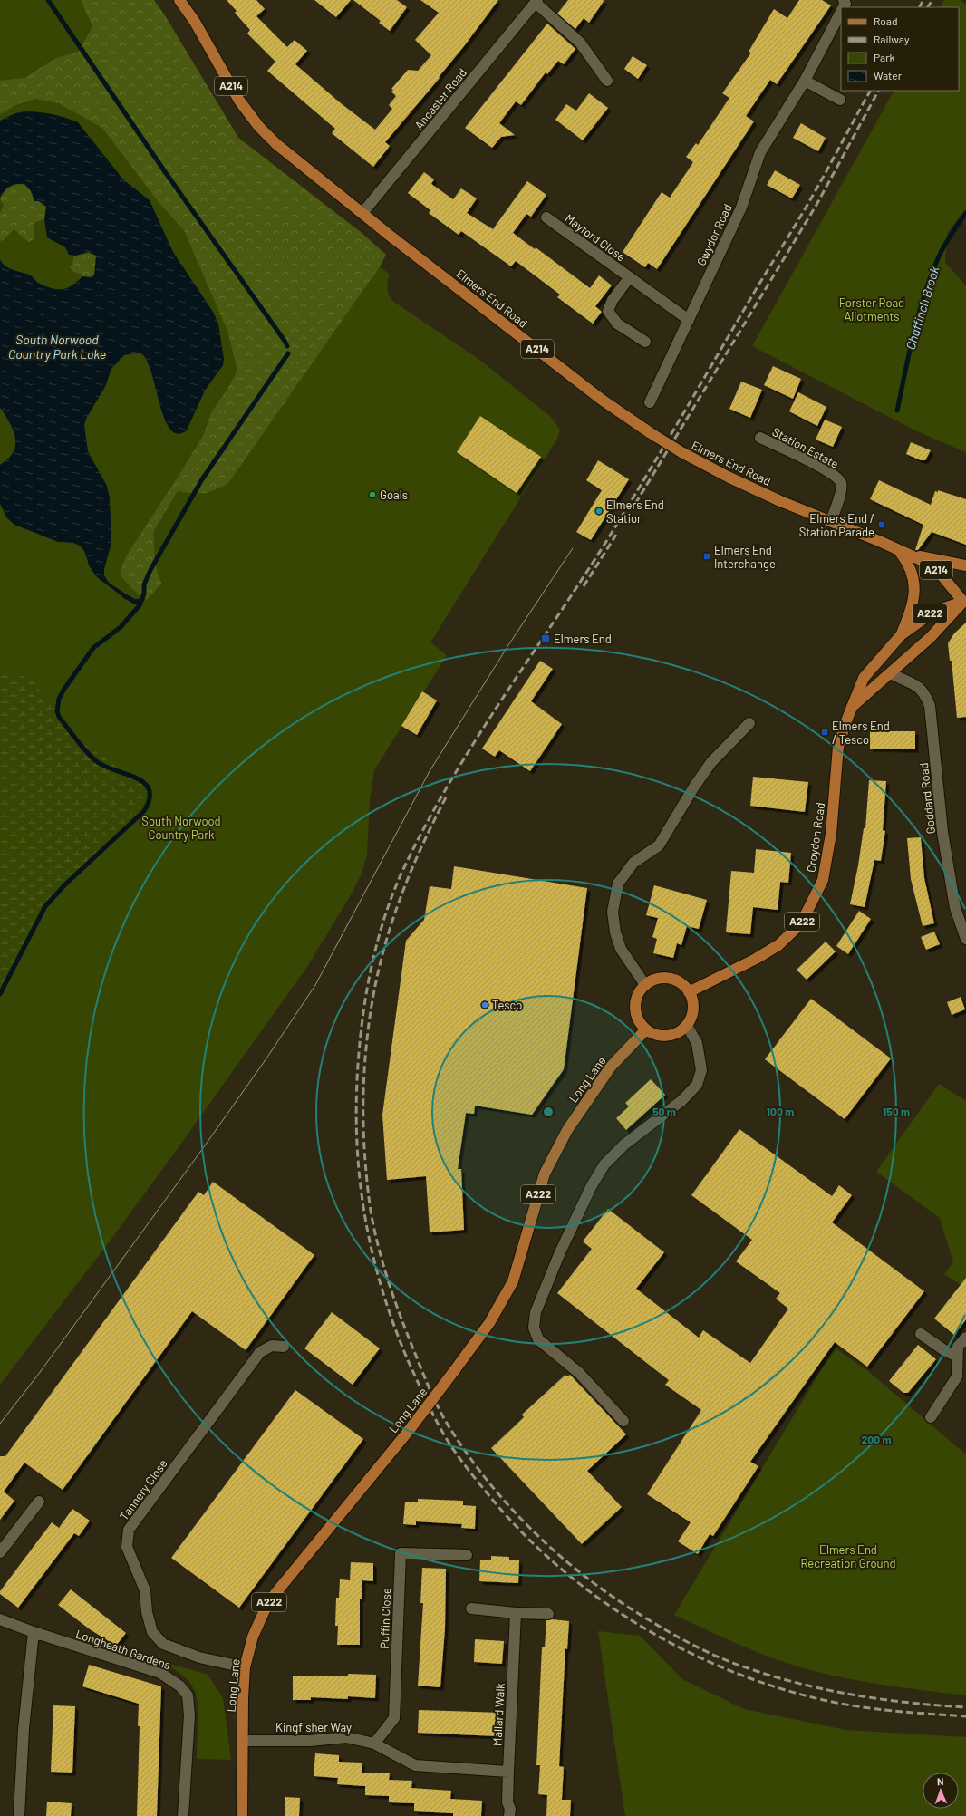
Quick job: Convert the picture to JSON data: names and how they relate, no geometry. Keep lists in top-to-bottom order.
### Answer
{
  "streets": {
    "main road": [
      "A214",
      "Elmers End Road",
      "A222",
      "Croydon Road",
      "Long Lane"
    ],
    "street": [
      "Ancaster Road",
      "Gwydor Road",
      "Mayford Close",
      "Station Estate",
      "Goddard Road",
      "Tannery Close",
      "Puffin Close",
      "Longheath Gardens",
      "Mallard Walk",
      "Kingfisher Way"
    ]
  },
  "crossings": [
    ["Ancaster Road", "Elmers End Road"],
    ["Gwydor Road", "Mayford Close"],
    ["Elmers End Road", "Station Estate"],
    ["Elmers End Road", "A222"],
    ["Elmers End Road", "Croydon Road"],
    ["A222", "Goddard Road"],
    ["A222", "Croydon Road"],
    ["Croydon Road", "Long Lane"],
    ["Long Lane", "Tannery Close"],
    ["Long Lane", "Kingfisher Way"],
    ["Puffin Close", "Kingfisher Way"],
    ["Mallard Walk", "Kingfisher Way"]
  ],
  "water": ["Chaffinch Brook", "South Norwood Country Park Lake"],
  "parks": ["Forster Road Allotments", "South Norwood Country Park", "Elmers End Recreation Ground"],
  "places": {
    "other": ["Goals", "Elmers End Station", "Tesco"],
    "transit": [
      "Elmers End / Station Parade",
      "Elmers End Interchange",
      "Elmers End",
      "Elmers End / Tesco"
    ]
  },
  "legend": [
    "Road",
    "Railway",
    "Park",
    "Water"
  ],
  "north": "top",
  "rings": [
    "50 m",
    "100 m",
    "150 m",
    "200 m"
  ]
}
